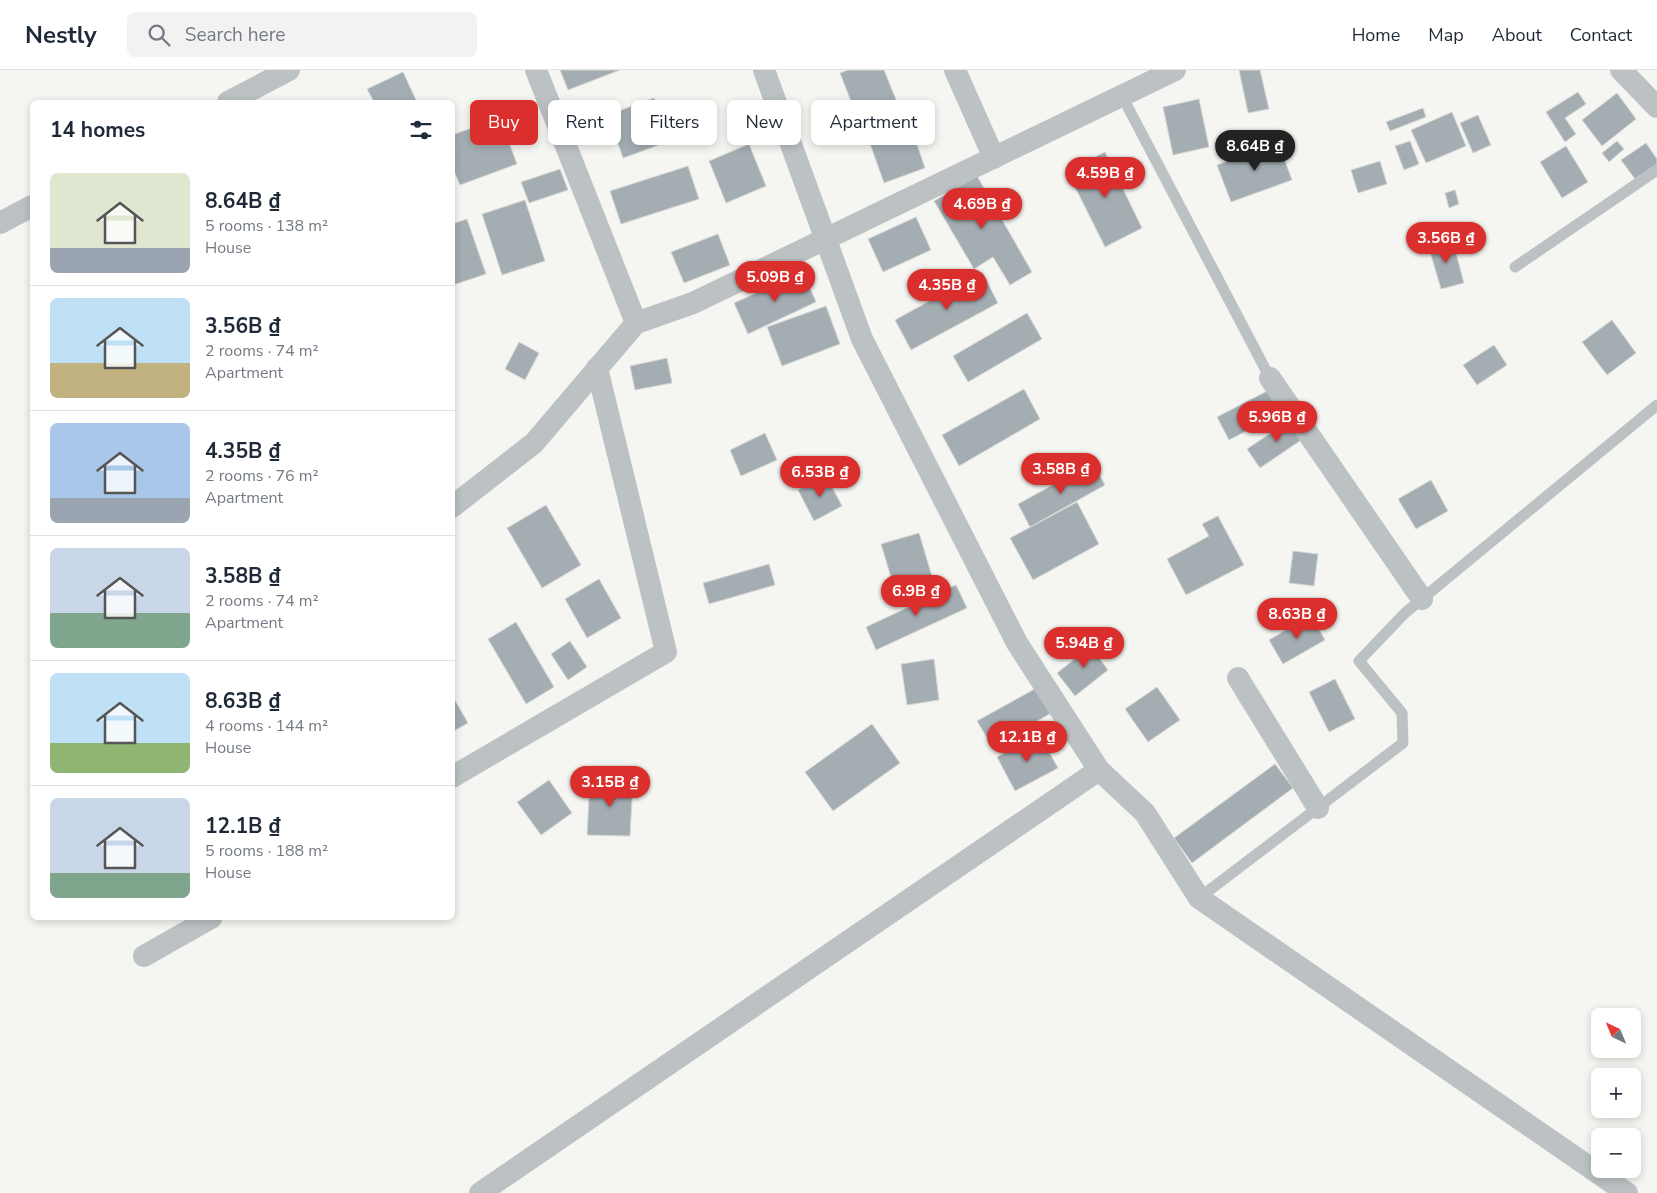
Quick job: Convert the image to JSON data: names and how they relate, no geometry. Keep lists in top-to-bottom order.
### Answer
{
  "north": "top left",
  "page": {
    "header": "Nestly",
    "search": "Search here",
    "nav": [
      "Home",
      "Map",
      "About",
      "Contact"
    ],
    "chip": [
      "Buy",
      "Rent",
      "Filters",
      "New",
      "Apartment"
    ],
    "heading": "14 homes",
    "price": [
      "8.64B ₫",
      "4.59B ₫",
      "4.69B ₫",
      "3.56B ₫",
      "5.09B ₫",
      "4.35B ₫",
      "5.96B ₫",
      "3.58B ₫",
      "6.53B ₫",
      "6.9B ₫",
      "8.63B ₫",
      "5.94B ₫",
      "12.1B ₫",
      "3.15B ₫"
    ],
    "list": [
      {
        "name": "8.64B ₫",
        "note": "5 rooms · 138 m² · House"
      },
      {
        "name": "3.56B ₫",
        "note": "2 rooms · 74 m² · Apartment"
      },
      {
        "name": "4.35B ₫",
        "note": "2 rooms · 76 m² · Apartment"
      },
      {
        "name": "3.58B ₫",
        "note": "2 rooms · 74 m² · Apartment"
      },
      {
        "name": "8.63B ₫",
        "note": "4 rooms · 144 m² · House"
      },
      {
        "name": "12.1B ₫",
        "note": "5 rooms · 188 m² · House"
      }
    ],
    "map_buttons": ["+", "−"]
  }
}
